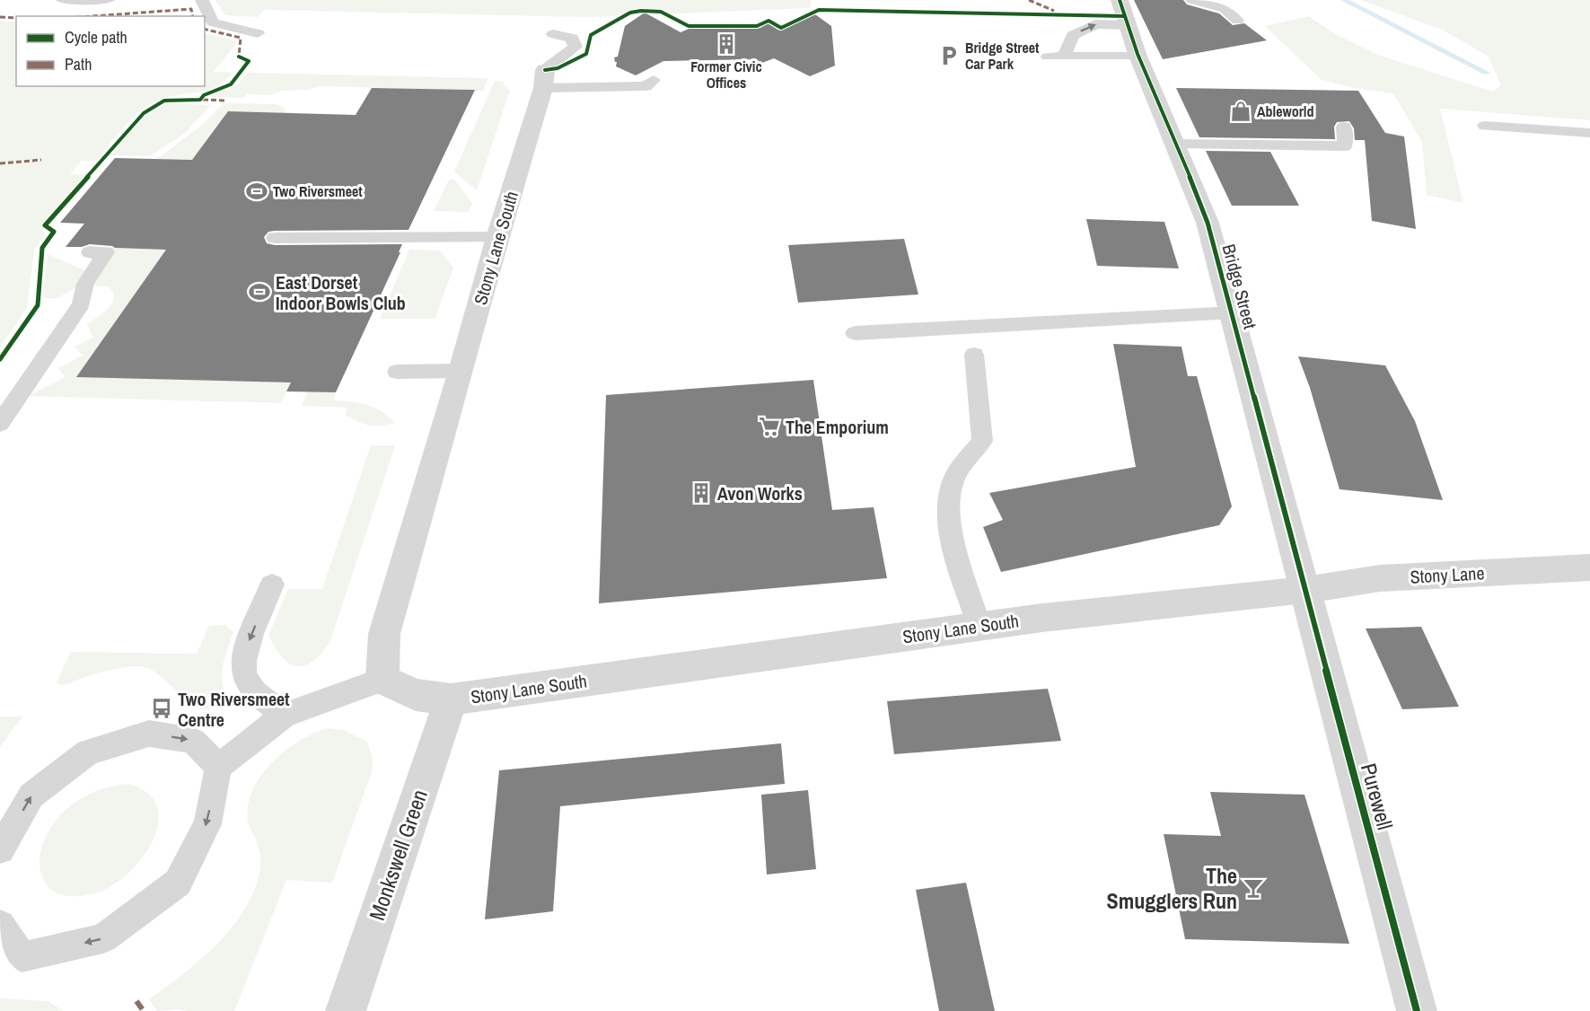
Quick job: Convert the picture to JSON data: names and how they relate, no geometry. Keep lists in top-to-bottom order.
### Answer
{
  "streets": {
    "street": [
      "Stony Lane South",
      "Bridge Street",
      "Stony Lane",
      "Purewell",
      "Monkswell Green"
    ]
  },
  "crossings": [
    ["Stony Lane South", "Bridge Street"],
    ["Stony Lane South", "Stony Lane"],
    ["Stony Lane South", "Purewell"],
    ["Stony Lane South", "Monkswell Green"],
    ["Bridge Street", "Stony Lane"],
    ["Bridge Street", "Purewell"],
    ["Stony Lane", "Purewell"]
  ],
  "places": {
    "building": ["Former Civic Offices", "Avon Works"],
    "parking": ["Bridge Street Car Park"],
    "shop": ["Ableworld"],
    "sports": ["Two Riversmeet", "East Dorset Indoor Bowls Club"],
    "supermarket": ["The Emporium"],
    "bus stop": ["Two Riversmeet Centre"],
    "bar": ["The Smugglers Run"]
  },
  "legend": ["Cycle path", "Path"]
}
